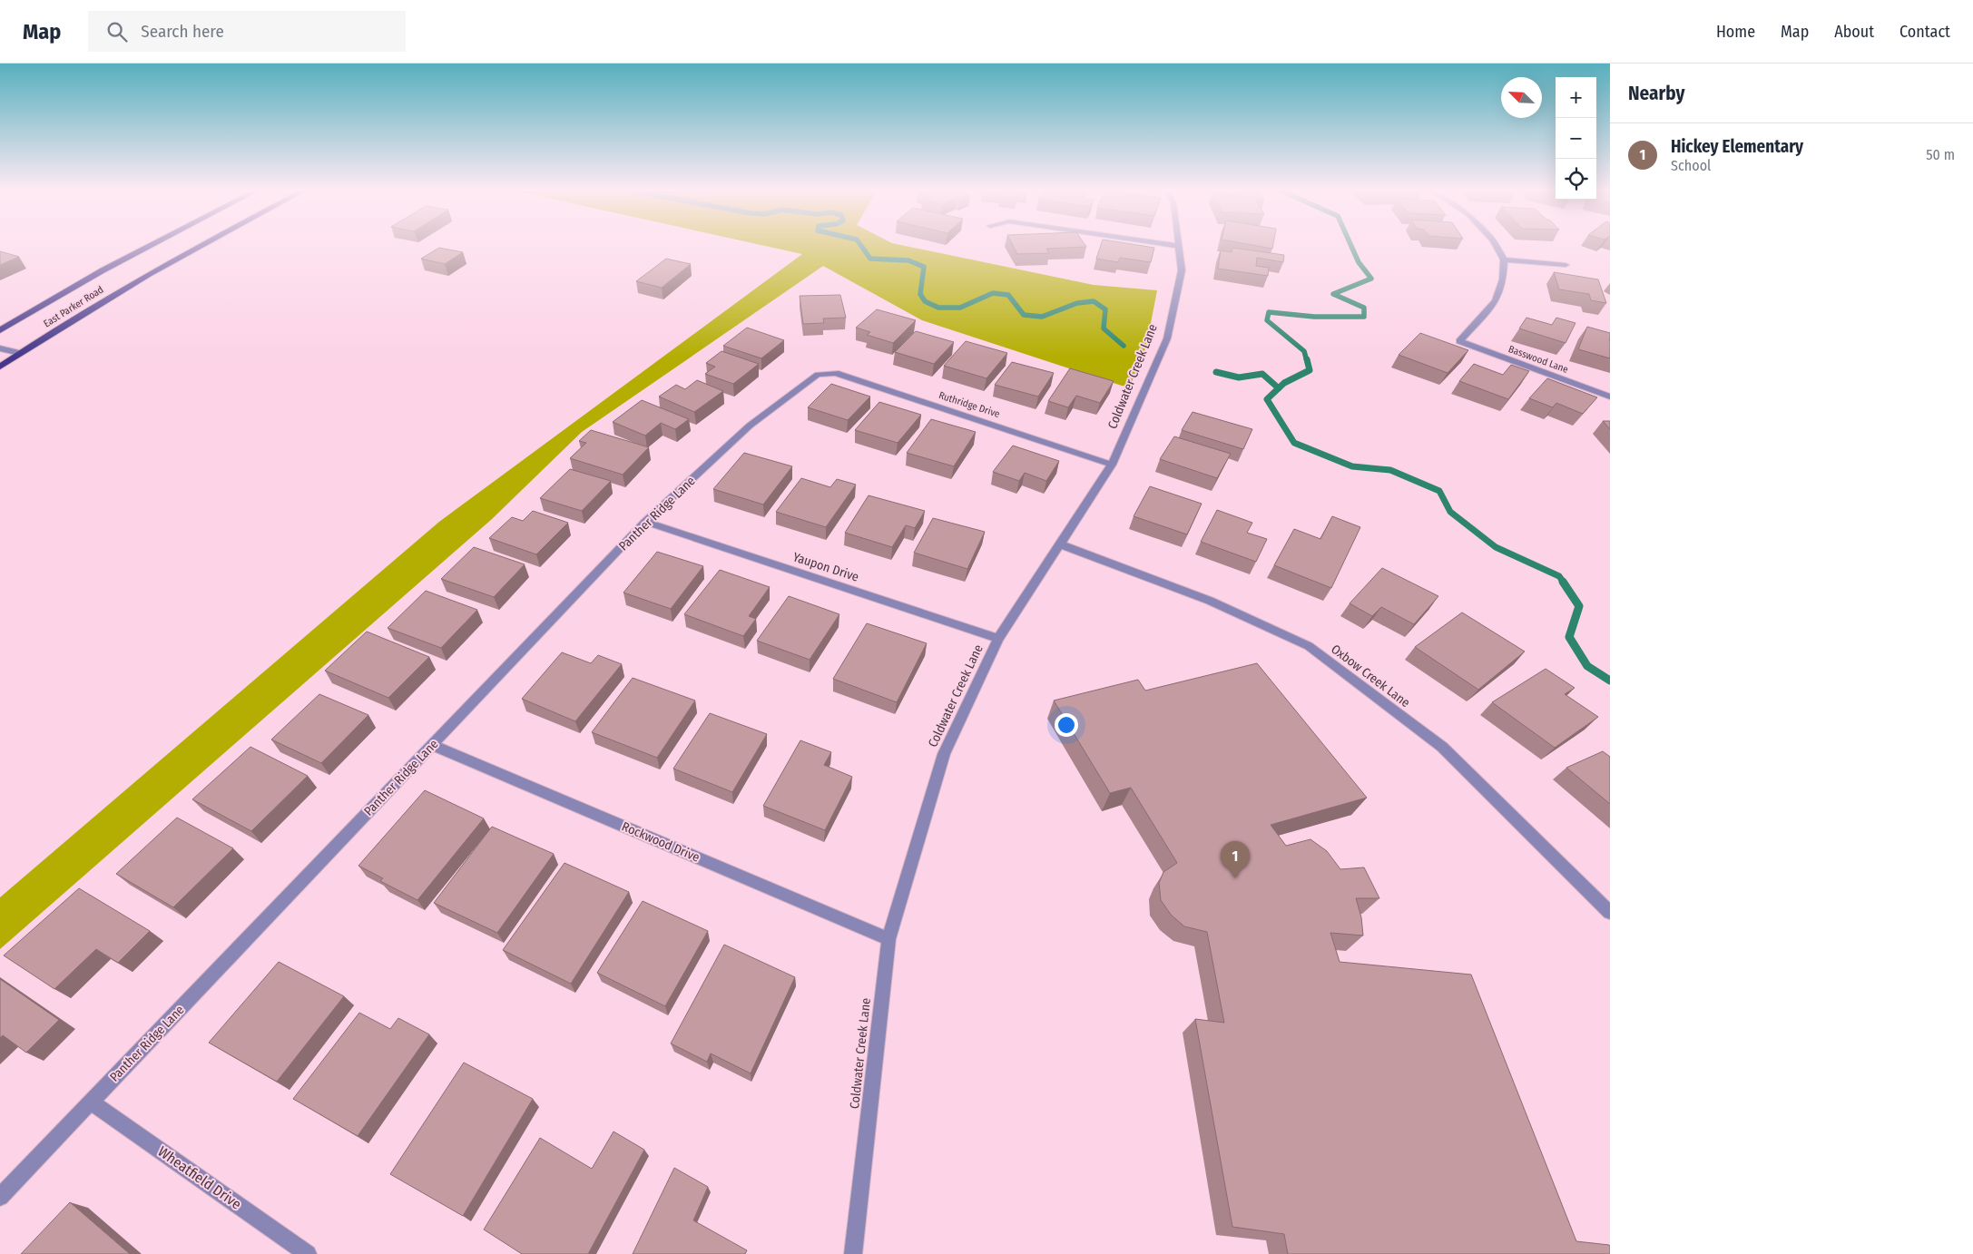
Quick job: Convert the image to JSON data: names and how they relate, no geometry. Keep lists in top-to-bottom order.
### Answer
{
  "streets": {
    "main road": ["East Parker Road"],
    "street": [
      "Basswood Lane",
      "Coldwater Creek Lane",
      "Ruthridge Drive",
      "Panther Ridge Lane",
      "Yaupon Drive",
      "Oxbow Creek Lane",
      "Rockwood Drive",
      "Wheatfield Drive"
    ]
  },
  "crossings": [
    ["Coldwater Creek Lane", "Ruthridge Drive"],
    ["Coldwater Creek Lane", "Yaupon Drive"],
    ["Coldwater Creek Lane", "Oxbow Creek Lane"],
    ["Coldwater Creek Lane", "Rockwood Drive"],
    ["Ruthridge Drive", "Panther Ridge Lane"],
    ["Panther Ridge Lane", "Yaupon Drive"],
    ["Panther Ridge Lane", "Rockwood Drive"],
    ["Panther Ridge Lane", "Wheatfield Drive"]
  ],
  "north": "top left",
  "page": {
    "header": "Map",
    "search": "Search here",
    "nav": [
      "Home",
      "Map",
      "About",
      "Contact"
    ],
    "heading": "Nearby",
    "map_buttons": ["+", "−"],
    "list": [
      {
        "mark": "1",
        "name": "Hickey Elementary",
        "note": "School",
        "value": "50 m"
      }
    ],
    "pins": "1"
  }
}
